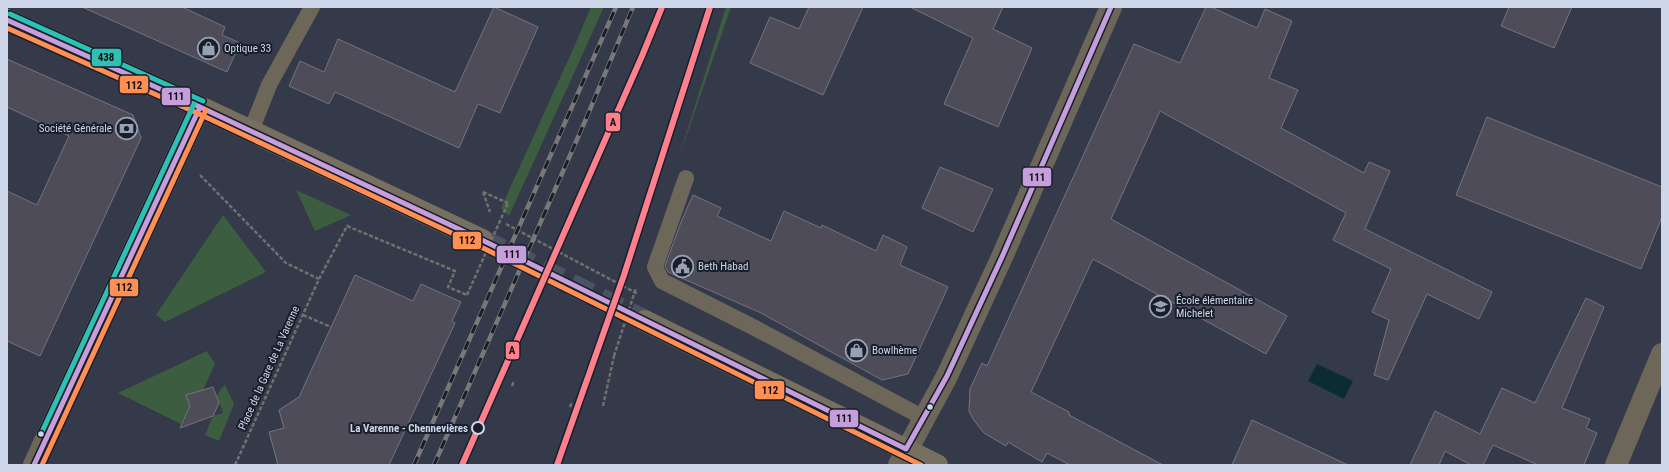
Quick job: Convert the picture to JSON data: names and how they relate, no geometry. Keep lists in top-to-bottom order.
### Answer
{
  "streets": {
    "path": ["Place de la Gare de La Varenne"]
  },
  "places": {
    "shop": ["Optique 33", "Bowlhème"],
    "bank": ["Société Générale"],
    "public building": ["Beth Habad"],
    "school or university": ["École élémentaire Michelet"],
    "other": ["La Varenne - Chennevières"]
  },
  "lines": [
    "transit line A",
    "transit line 111",
    "transit line 438",
    "transit line 112"
  ]
}
